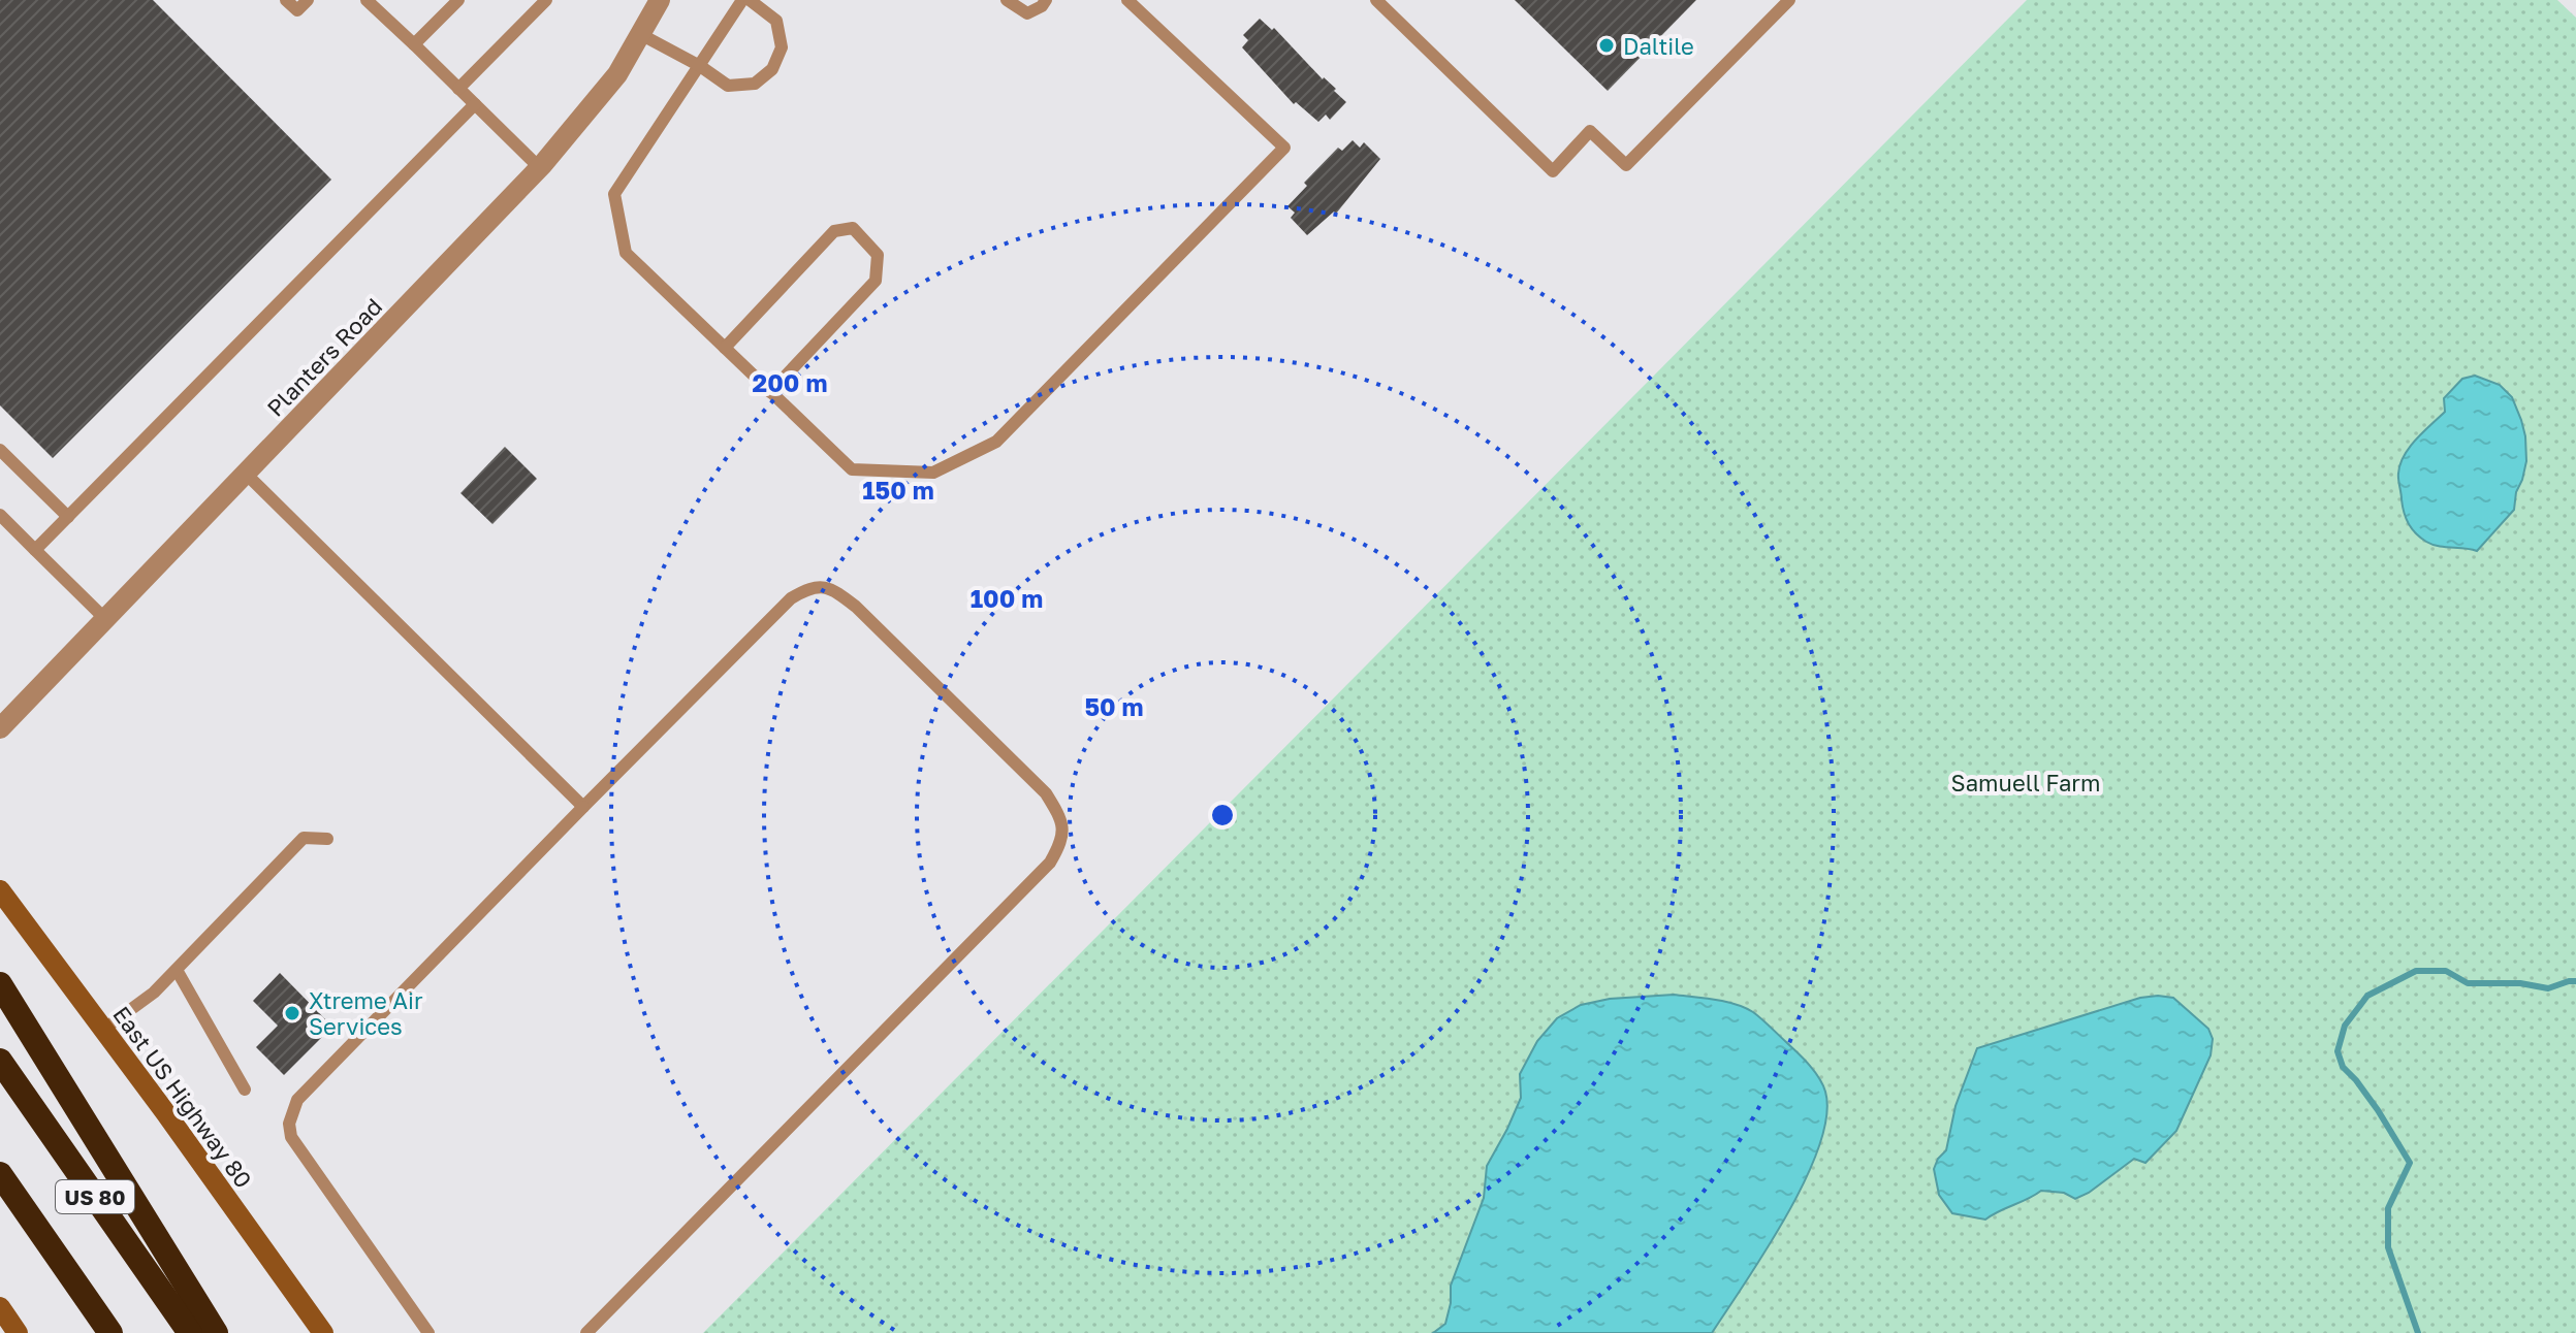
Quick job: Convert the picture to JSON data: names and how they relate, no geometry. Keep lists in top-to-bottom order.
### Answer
{
  "streets": {
    "highway": ["US 80"],
    "main road": ["East US Highway 80"],
    "street": ["Planters Road"]
  },
  "parks": ["Samuell Farm"],
  "places": ["Daltile", "Xtreme Air Services"],
  "rings": [
    "200 m",
    "150 m",
    "100 m",
    "50 m"
  ]
}
